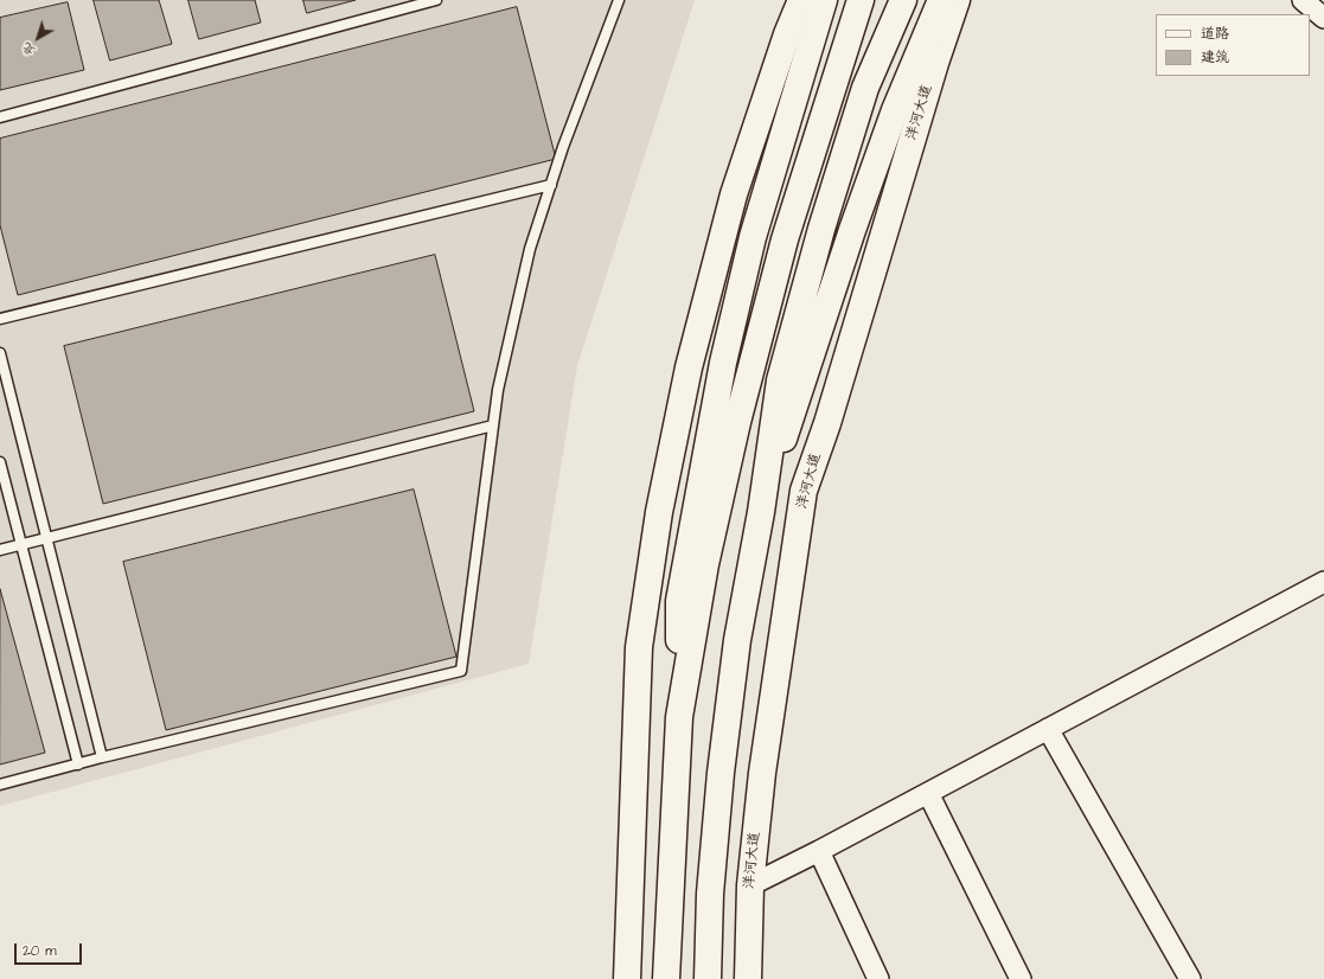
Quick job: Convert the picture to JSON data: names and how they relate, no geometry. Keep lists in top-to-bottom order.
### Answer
{
  "streets": {
    "main road": ["洋河大道"]
  },
  "legend": ["道路", "建筑"],
  "scale_bar": "20 m",
  "north": "bottom left"
}
